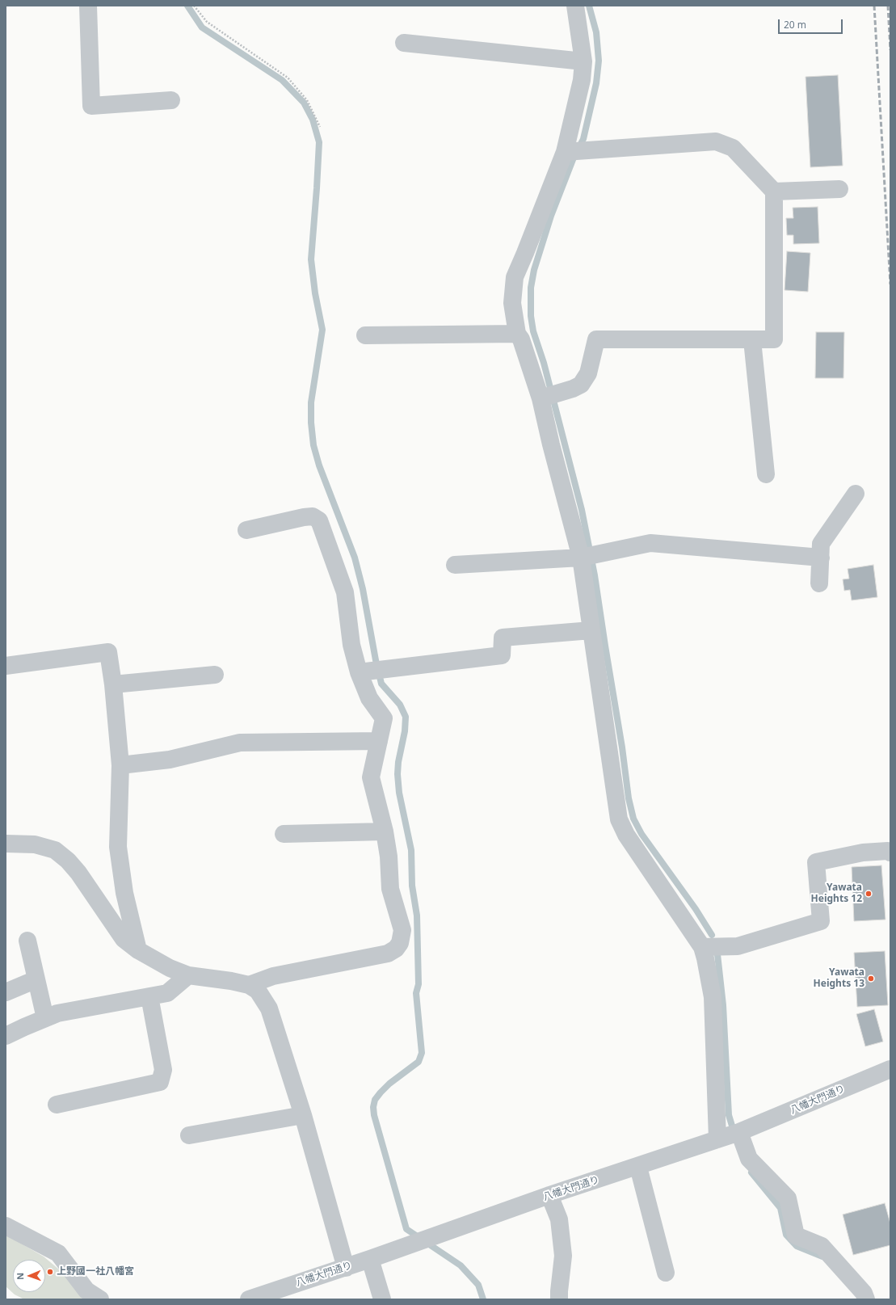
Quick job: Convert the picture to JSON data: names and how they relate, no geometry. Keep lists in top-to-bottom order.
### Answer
{
  "streets": {
    "street": ["八幡大門通り"]
  },
  "places": ["Yawata Heights 12", "Yawata Heights 13", "上野國一社八幡宮"],
  "scale_bar": "20 m",
  "north": "left"
}
